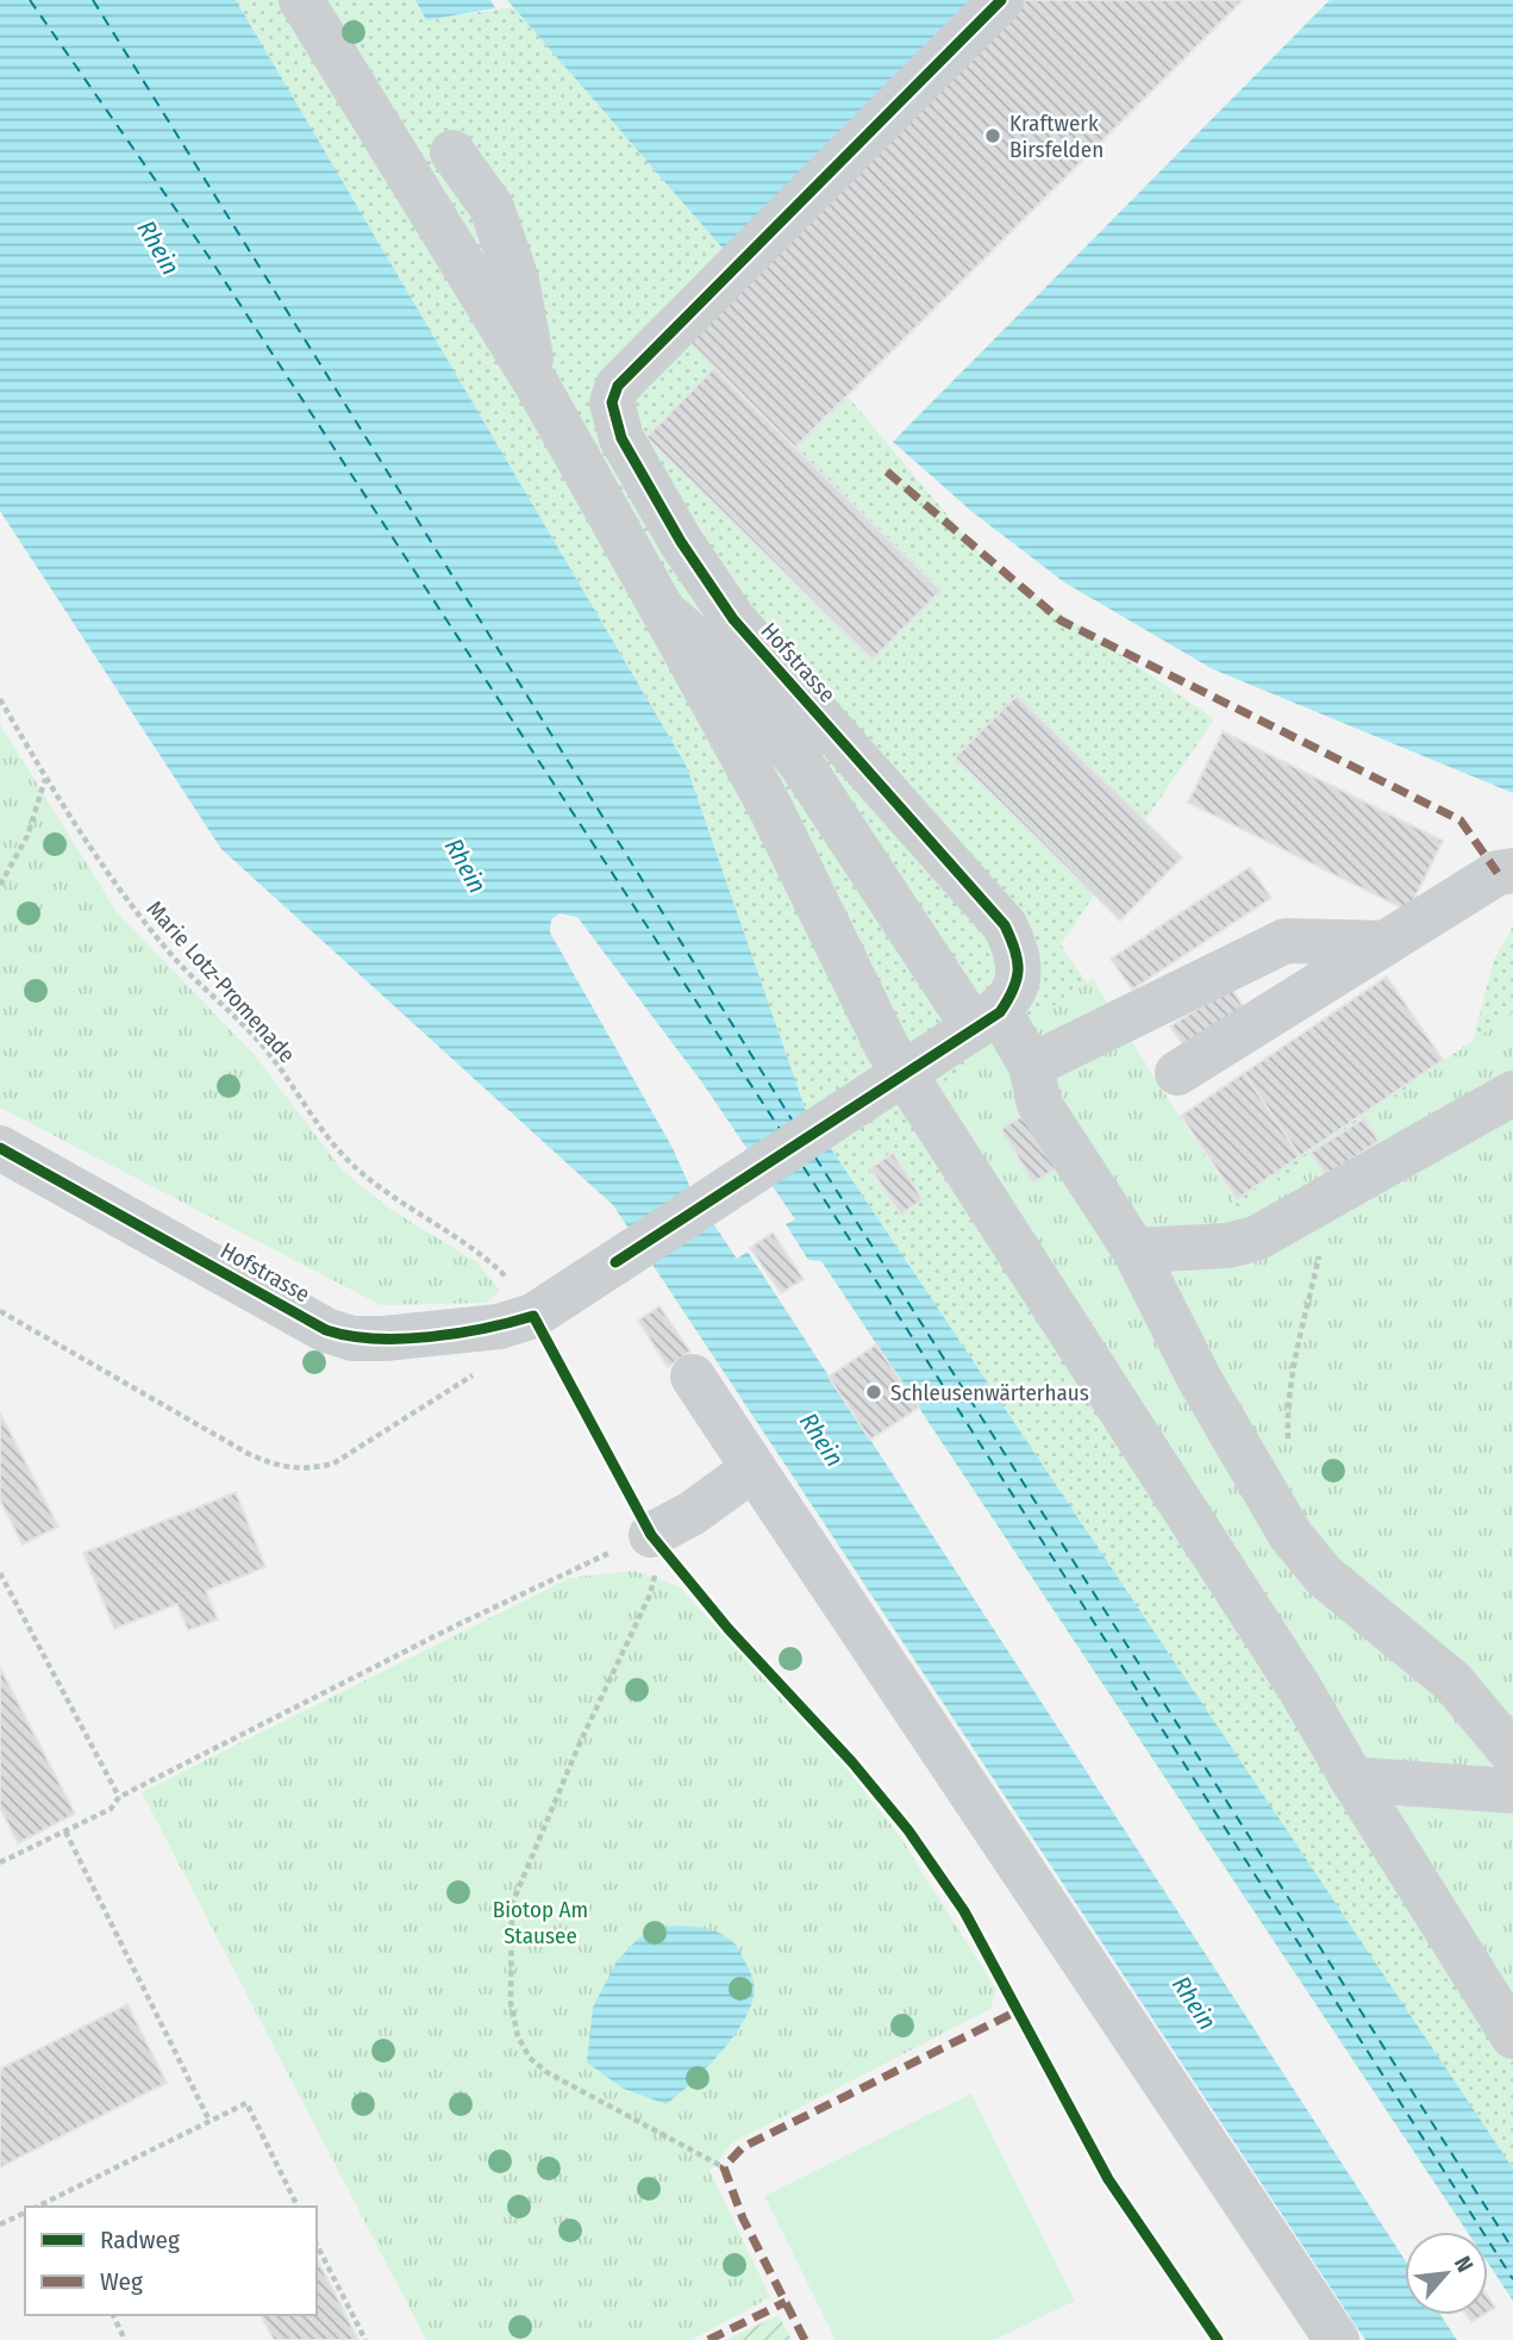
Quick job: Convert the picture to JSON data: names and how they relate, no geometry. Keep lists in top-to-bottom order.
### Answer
{
  "streets": {
    "street": ["Hofstrasse"],
    "path": ["Marie Lotz-Promenade"]
  },
  "crossings": [
    ["Hofstrasse", "Marie Lotz-Promenade"]
  ],
  "water": ["Rhein"],
  "parks": ["Biotop Am Stausee"],
  "places": ["Kraftwerk Birsfelden", "Schleusenwärterhaus"],
  "legend": ["Radweg", "Weg"],
  "north": "top right"
}
